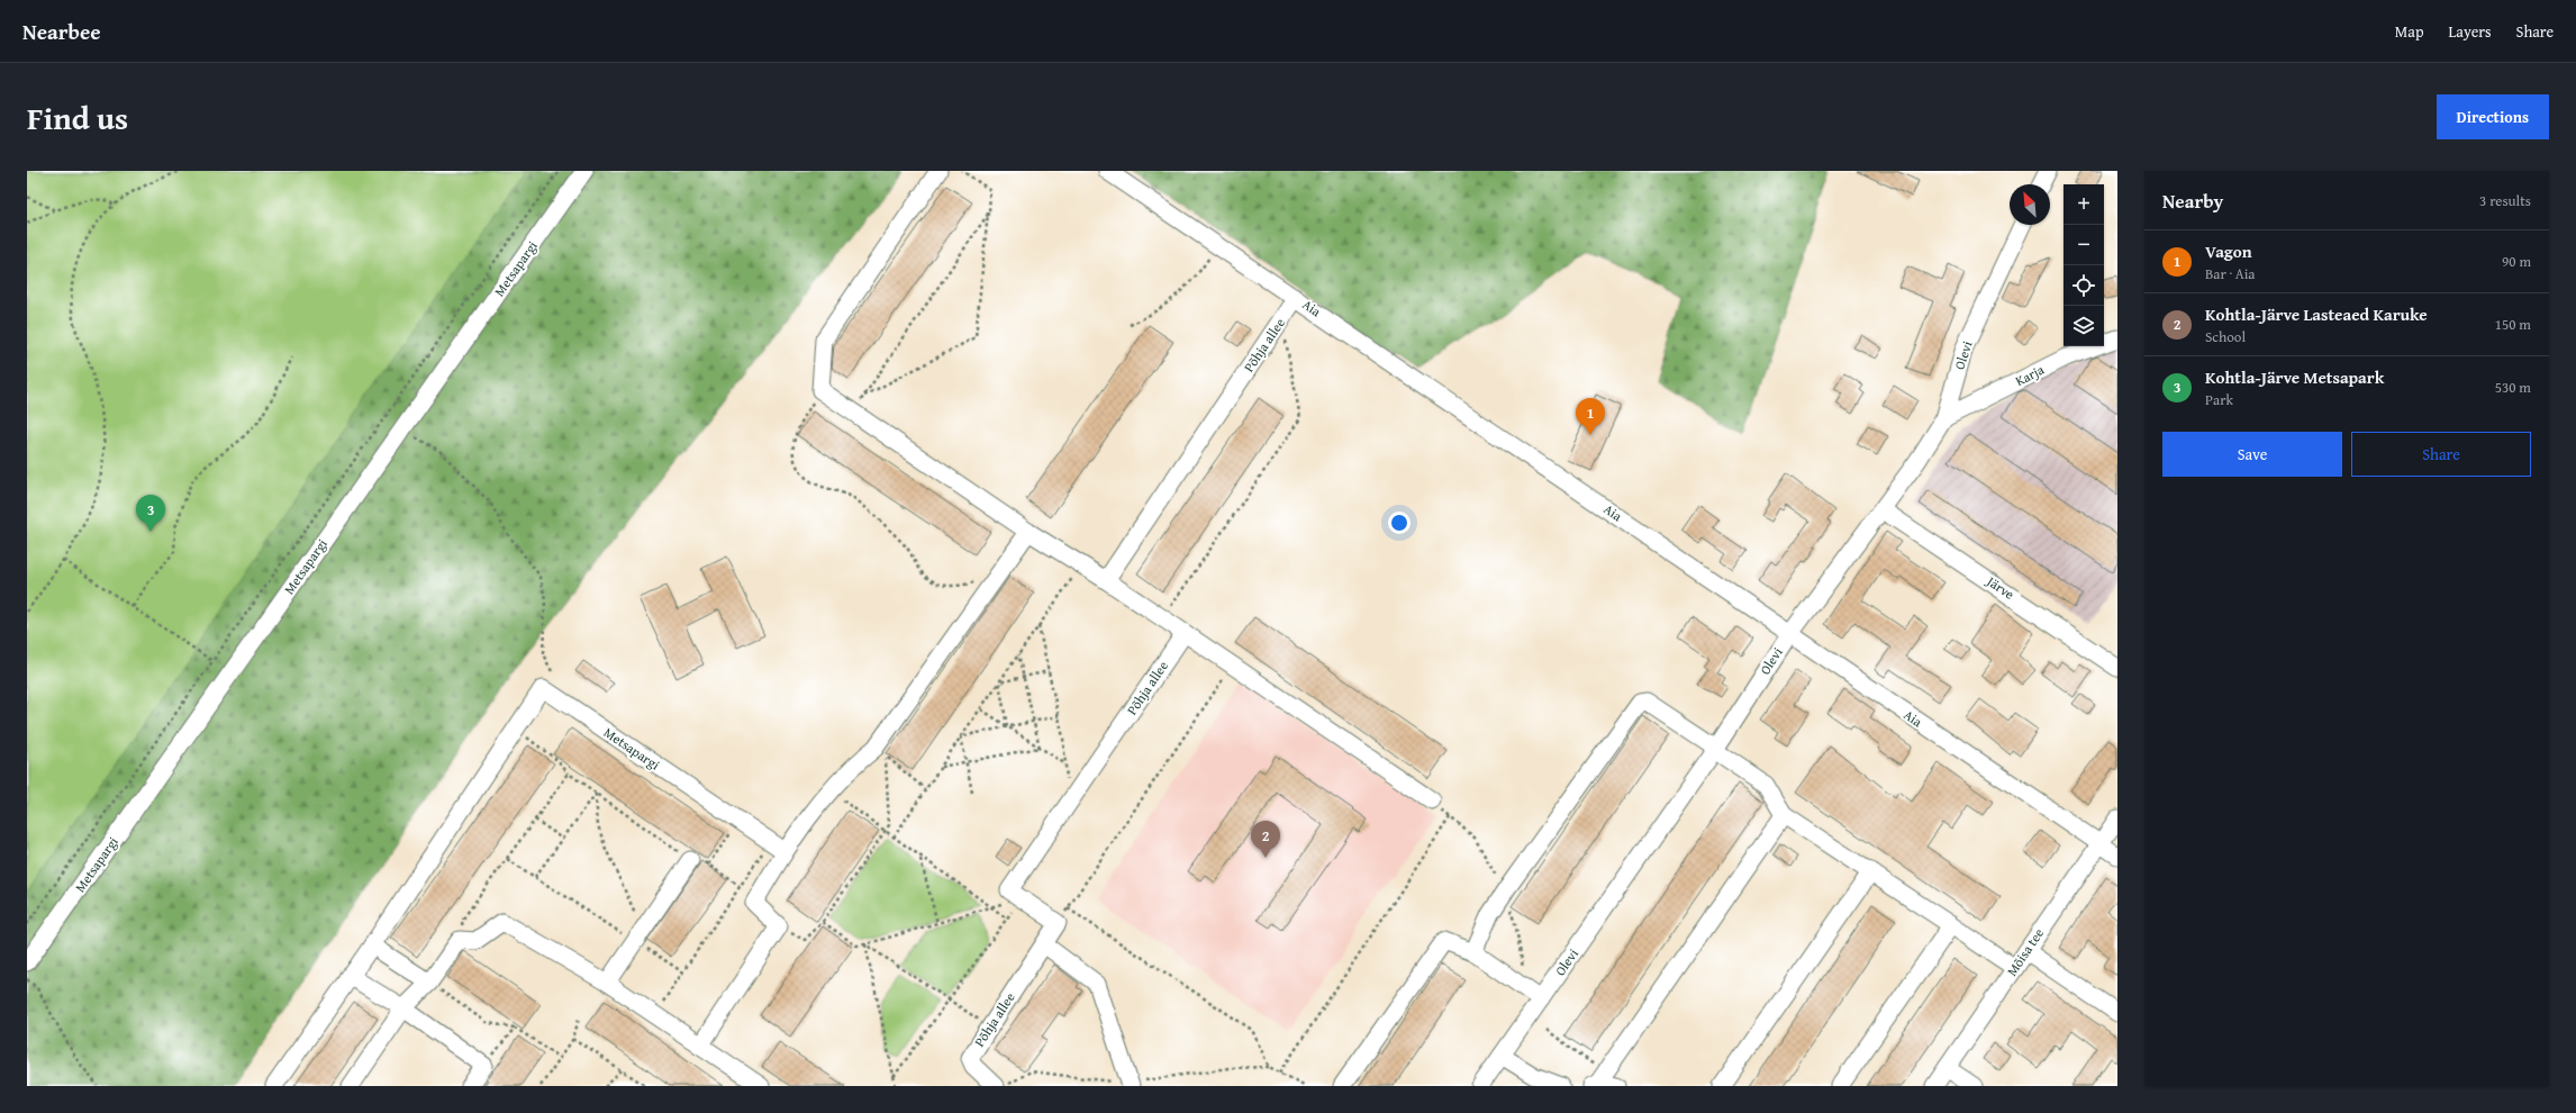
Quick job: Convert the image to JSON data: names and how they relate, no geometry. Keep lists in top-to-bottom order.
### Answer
{
  "streets": {
    "street": [
      "Metsapargi",
      "Aia",
      "Põhja allee",
      "Olevi",
      "Karja",
      "Järve",
      "Mõisa tee"
    ]
  },
  "crossings": [
    ["Aia", "Põhja allee"],
    ["Aia", "Olevi"],
    ["Aia", "Mõisa tee"],
    ["Olevi", "Karja"],
    ["Olevi", "Järve"]
  ],
  "north": "top left",
  "page": {
    "header": "Nearbee",
    "nav": ["Map", "Layers", "Share"],
    "title": "Find us",
    "buttons": [
      "Directions",
      ["Save", "Share"]
    ],
    "heading": ["Nearby", "3 results"],
    "map_buttons": ["+", "−"],
    "list": [
      {
        "mark": "1",
        "name": "Vagon",
        "note": "Bar · Aia",
        "value": "90 m"
      },
      {
        "mark": "2",
        "name": "Kohtla-Järve Lasteaed Karuke",
        "note": "School",
        "value": "150 m"
      },
      {
        "mark": "3",
        "name": "Kohtla-Järve Metsapark",
        "note": "Park",
        "value": "530 m"
      }
    ],
    "pins": ["1", "3", "2"]
  }
}
